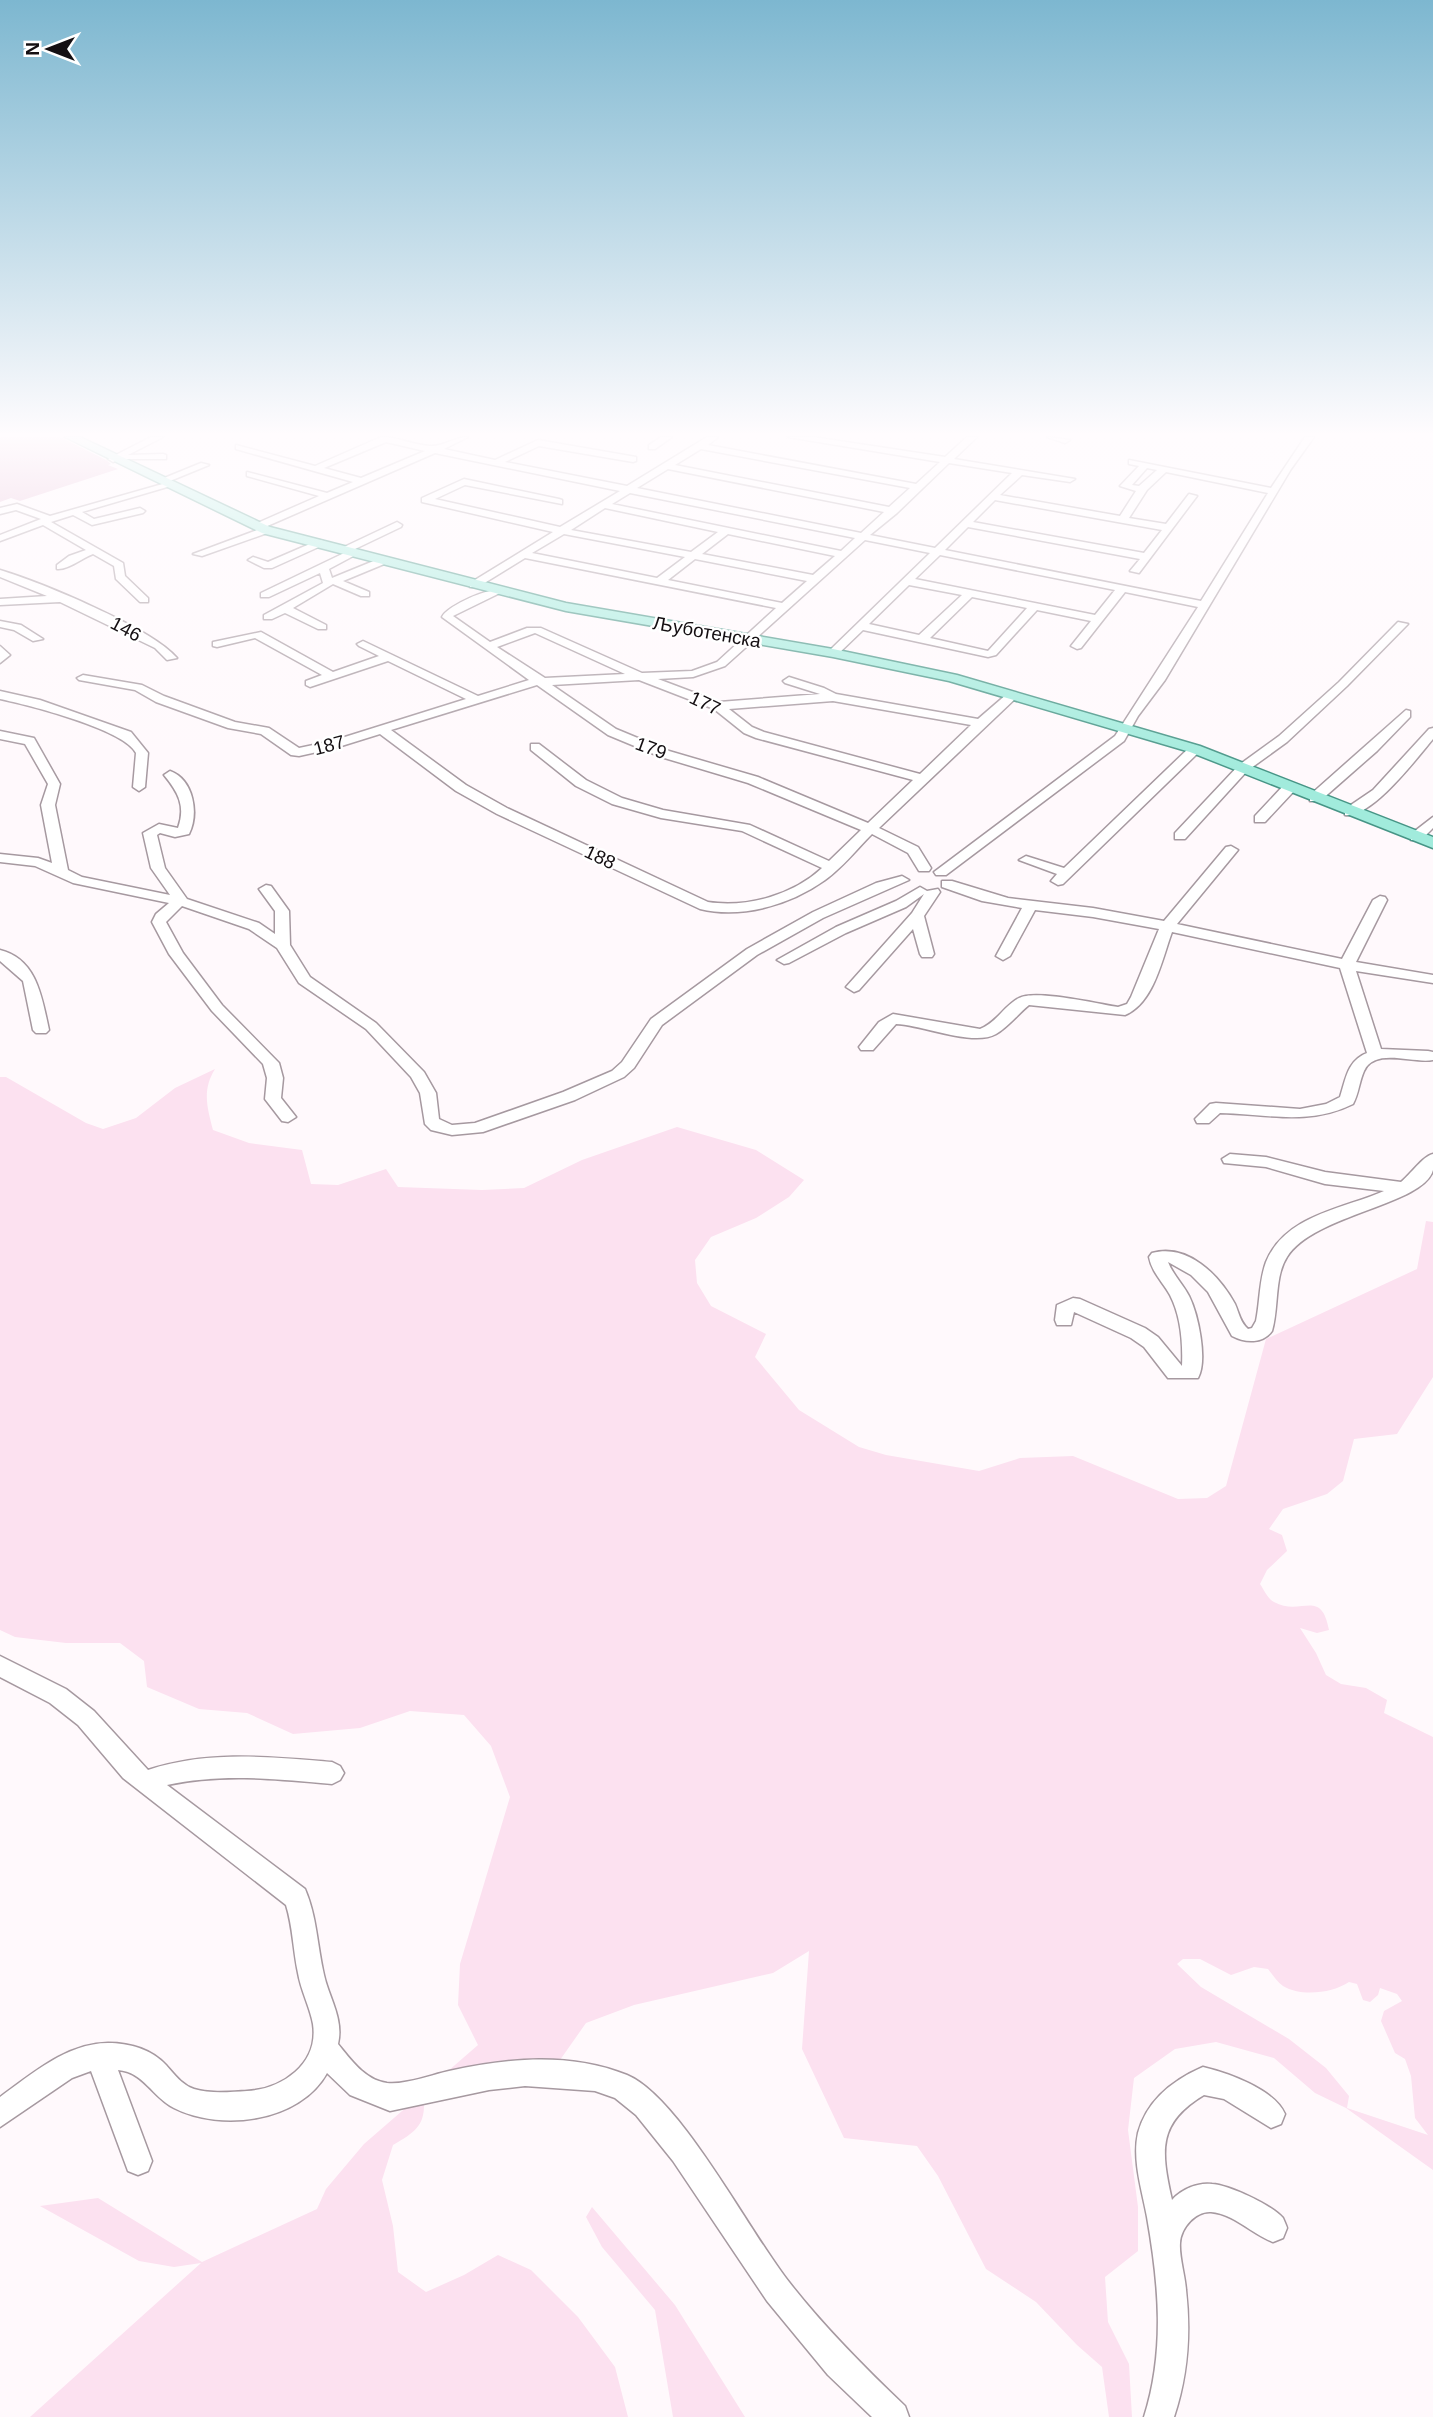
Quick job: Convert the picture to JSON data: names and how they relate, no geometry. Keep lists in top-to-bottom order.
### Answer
{
  "streets": {
    "main road": ["Љуботенска"],
    "street": [
      "146",
      "177",
      "187",
      "179",
      "188"
    ]
  },
  "crossings": [
    ["Љуботенска", "187"],
    ["Љуботенска", "179"],
    ["Љуботенска", "188"],
    ["177", "187"],
    ["177", "179"],
    ["177", "188"],
    ["187", "179"],
    ["187", "188"],
    ["179", "188"]
  ],
  "north": "left"
}
